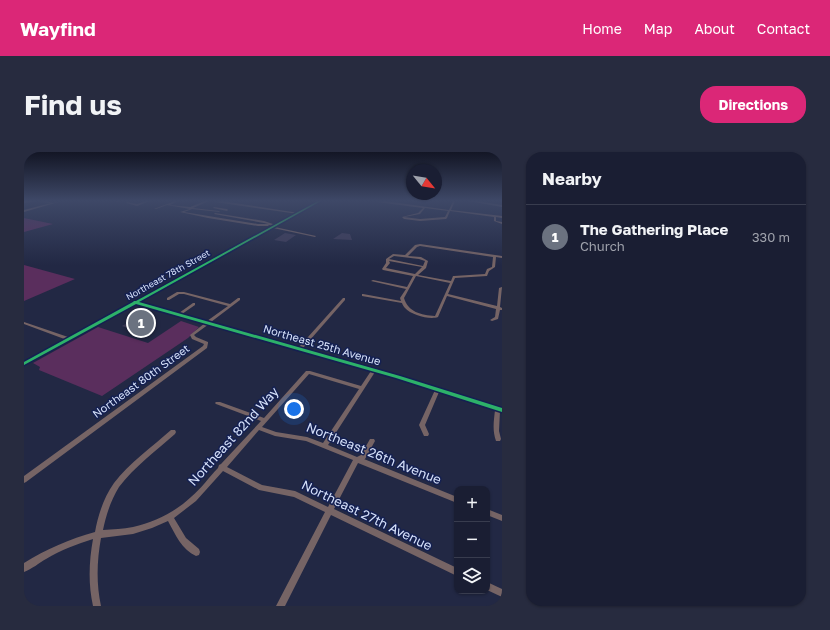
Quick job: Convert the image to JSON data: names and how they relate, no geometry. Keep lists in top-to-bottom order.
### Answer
{
  "streets": {
    "main road": ["Northeast 78th Street"],
    "street": [
      "Northeast 25th Avenue",
      "Northeast 80th Street",
      "Northeast 82nd Way",
      "Northeast 26th Avenue",
      "Northeast 27th Avenue"
    ]
  },
  "crossings": [
    ["Northeast 78th Street", "Northeast 25th Avenue"],
    ["Northeast 25th Avenue", "Northeast 80th Street"],
    ["Northeast 82nd Way", "Northeast 26th Avenue"],
    ["Northeast 82nd Way", "Northeast 27th Avenue"]
  ],
  "north": "bottom right",
  "page": {
    "header": "Wayfind",
    "nav": [
      "Home",
      "Map",
      "About",
      "Contact"
    ],
    "buttons": "Directions",
    "title": "Find us",
    "heading": "Nearby",
    "list": [
      {
        "mark": "1",
        "name": "The Gathering Place",
        "note": "Church",
        "value": "330 m"
      }
    ],
    "pins": "1",
    "map_buttons": ["+", "−"]
  }
}
